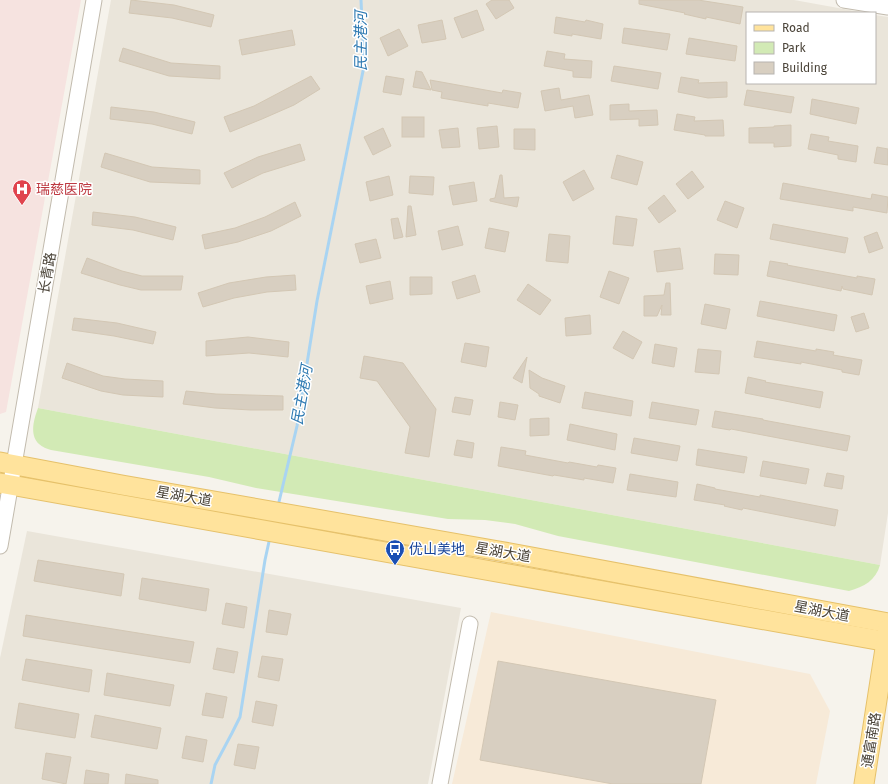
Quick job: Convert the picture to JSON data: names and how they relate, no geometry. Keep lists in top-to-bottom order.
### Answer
{
  "streets": {
    "main road": ["星湖大道", "通富南路"],
    "street": ["长青路"]
  },
  "crossings": [
    ["长青路", "星湖大道"],
    ["星湖大道", "通富南路"]
  ],
  "water": ["民主港河"],
  "places": {
    "hospital": ["瑞慈医院"],
    "bus stop": ["优山美地"]
  },
  "legend": ["Road", "Park", "Building"]
}
